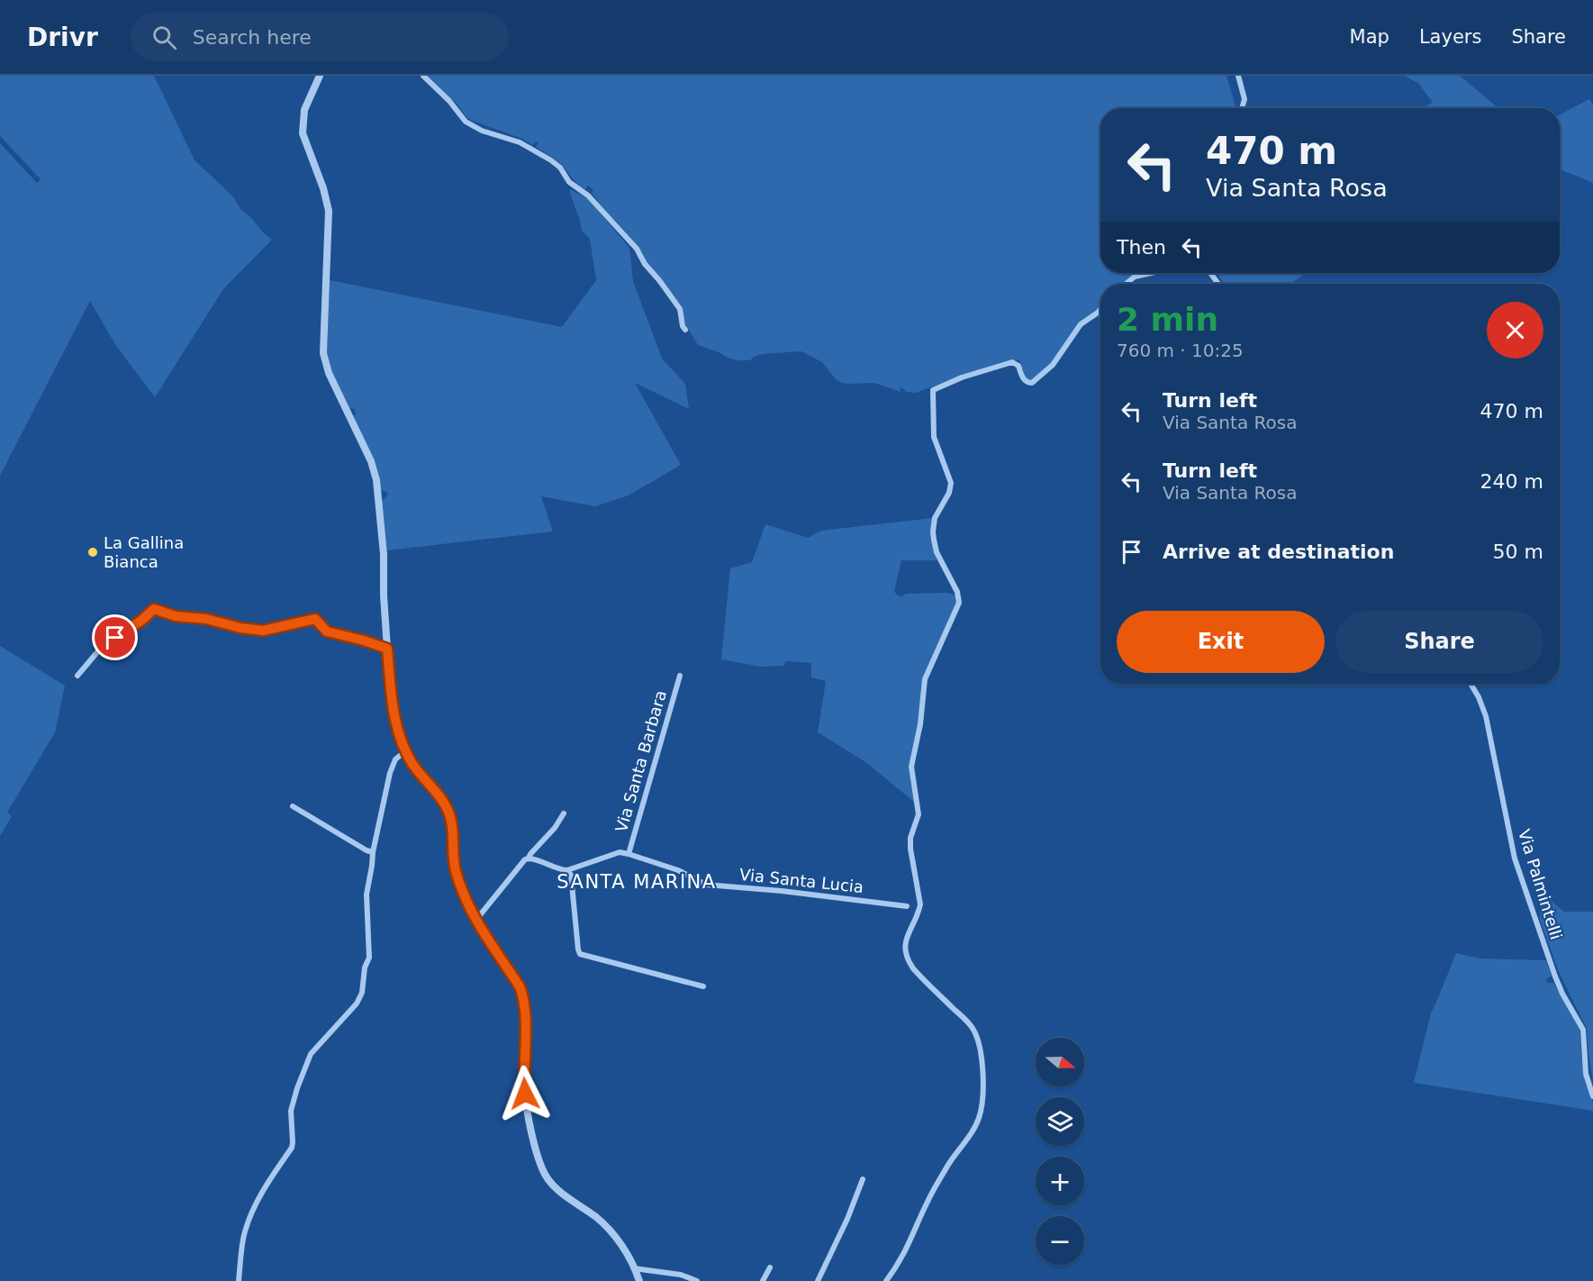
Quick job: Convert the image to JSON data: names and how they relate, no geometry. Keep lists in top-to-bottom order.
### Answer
{
  "streets": {
    "street": ["Via Santa Barbara", "Via Santa Lucia", "Via Palmintelli"]
  },
  "crossings": [
    ["Via Santa Barbara", "Via Santa Lucia"]
  ],
  "districts": ["SANTA MARINA"],
  "places": ["La Gallina Bianca"],
  "north": "right",
  "page": {
    "header": "Drivr",
    "search": "Search here",
    "nav": ["Map", "Layers", "Share"],
    "turn": ["470 m", "Via Santa Rosa"],
    "then": "Then",
    "heading": ["2 min", "760 m · 10:25"],
    "list": [
      {
        "name": "Turn left",
        "note": "Via Santa Rosa",
        "value": "470 m"
      },
      {
        "name": "Turn left",
        "note": "Via Santa Rosa",
        "value": "240 m"
      },
      {
        "name": "Arrive at destination",
        "value": "50 m"
      }
    ],
    "buttons": ["Exit", "Share"],
    "map_buttons": ["+", "−"]
  }
}
